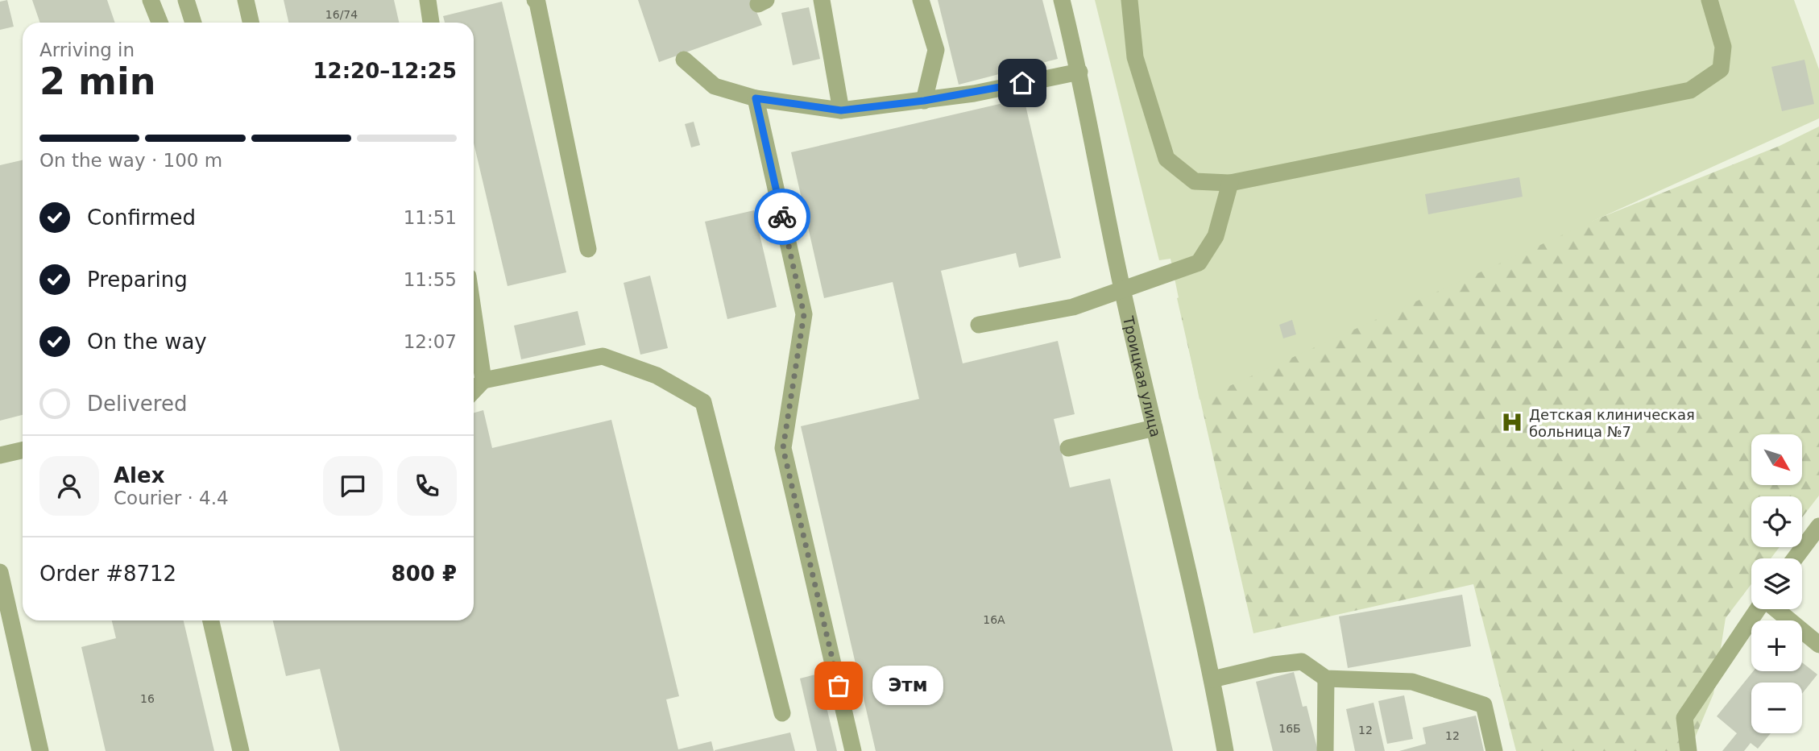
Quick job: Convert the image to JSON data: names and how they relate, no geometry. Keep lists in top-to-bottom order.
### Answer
{
  "streets": {
    "street": ["Троицкая улица"]
  },
  "places": {
    "hospital": ["Детская клиническая больница №7"],
    "other": ["Этм"]
  },
  "house_numbers": [
    "16/74",
    "16А",
    "16",
    "16Б",
    "12",
    "12"
  ],
  "north": "bottom right",
  "page": {
    "heading": ["2 min", "Arriving in", "12:20–12:25"],
    "panel": [
      "Alex",
      "Courier · 4.4",
      "Order #8712",
      "800 ₽"
    ],
    "bar": "On the way · 100 m",
    "list": [
      ["Confirmed", "11:51"],
      ["Preparing", "11:55"],
      ["On the way", "12:07"],
      "Delivered"
    ],
    "map_buttons": ["+", "−"],
    "bubble": "Этм"
  }
}
